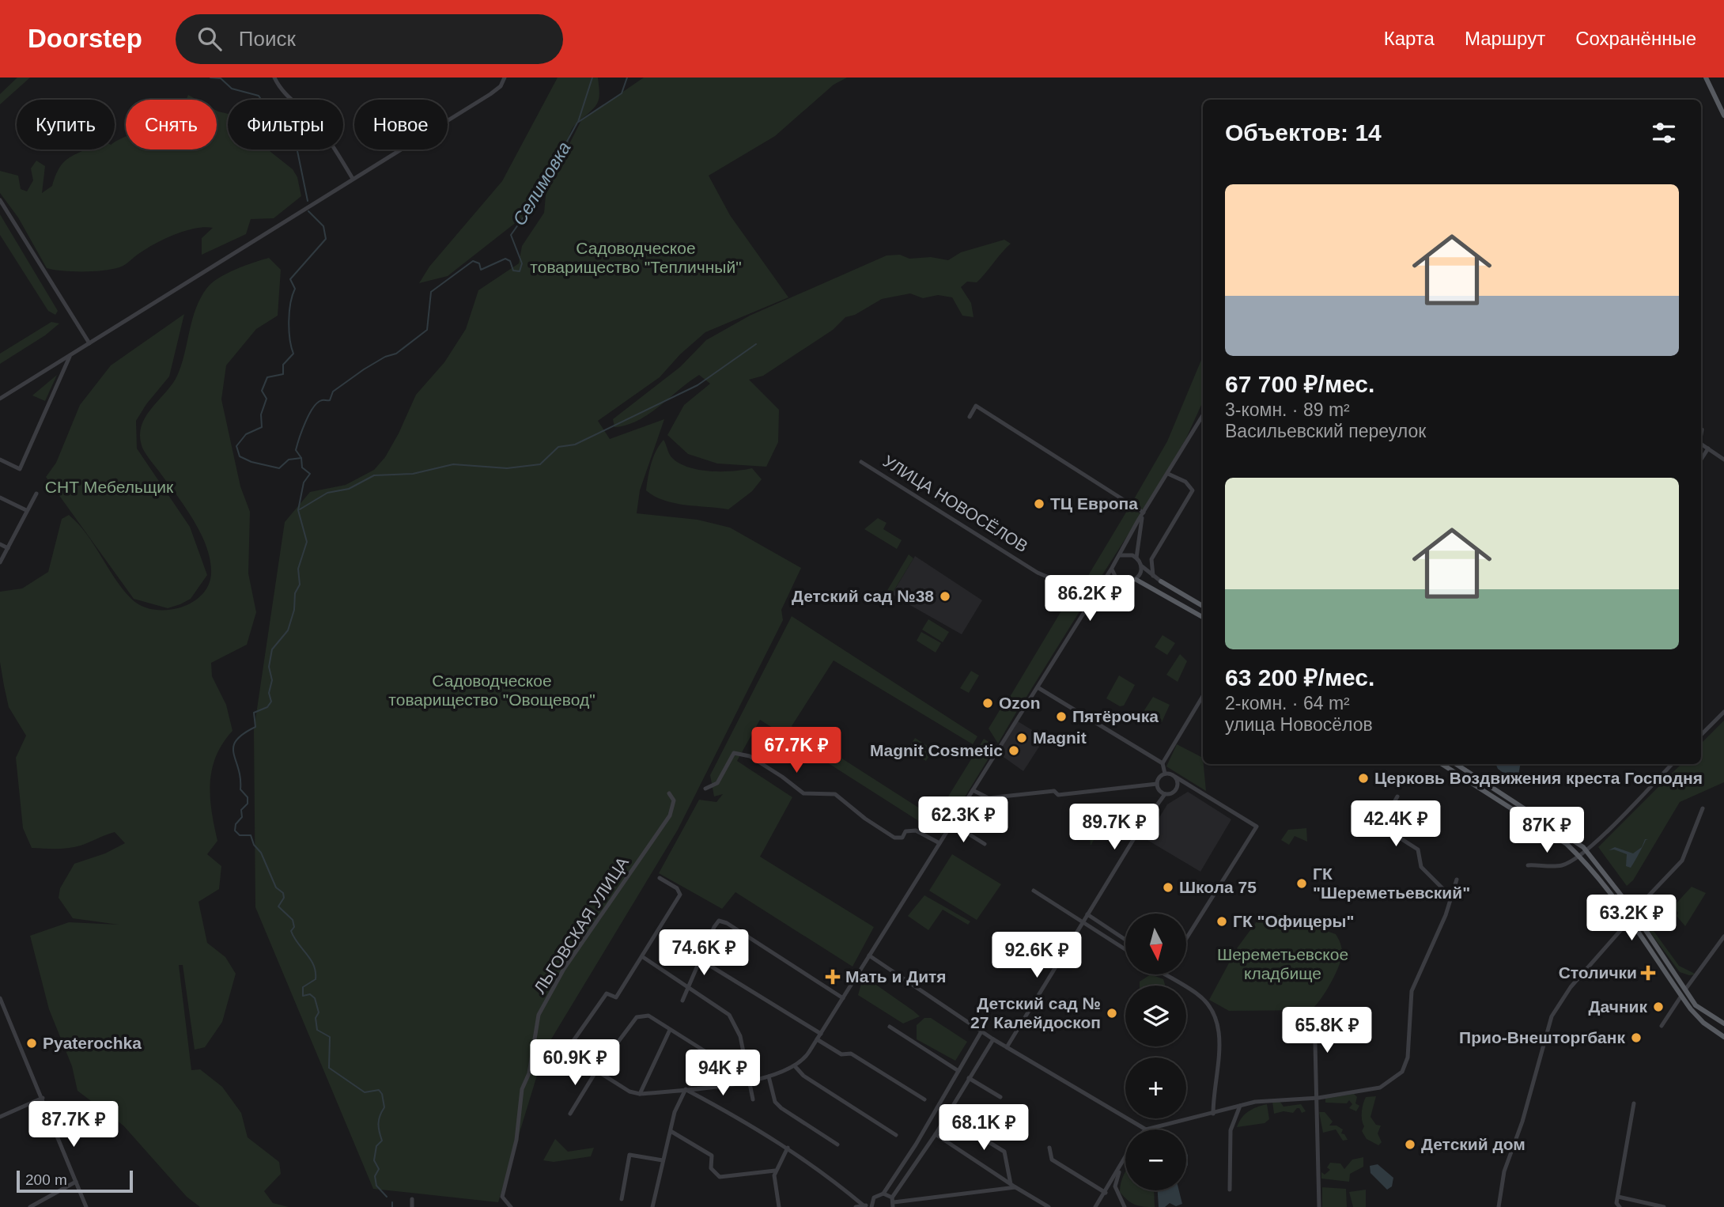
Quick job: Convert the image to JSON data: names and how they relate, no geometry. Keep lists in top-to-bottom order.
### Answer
{
  "streets": {
    "street": ["УЛИЦА НОВОСЁЛОВ", "ЛЬГОВСКАЯ УЛИЦА"]
  },
  "water": ["Селимовка"],
  "parks": [
    "Садоводческое товарищество \"Тепличный\"",
    "СНТ Мебельщик",
    "Садоводческое товарищество \"Овощевод\"",
    "Шереметьевское кладбище"
  ],
  "places": {
    "other": [
      "ТЦ Европа",
      "Детский сад №38",
      "Ozon",
      "Пятёрочка",
      "Magnit",
      "Magnit Cosmetic",
      "Церковь Воздвижения креста Господня",
      "ГК \"Шереметьевский\"",
      "Школа 75",
      "ГК \"Офицеры\"",
      "Дачник",
      "Детский сад № 27 Калейдоскоп",
      "Прио-Внешторгбанк",
      "Pyaterochka",
      "Детский дом"
    ],
    "health": ["Столички", "Мать и Дитя"]
  },
  "scale_bar": "200 m",
  "north": "bottom",
  "page": {
    "header": "Doorstep",
    "search": "Поиск",
    "nav": ["Карта", "Маршрут", "Сохранённые"],
    "chip": [
      "Купить",
      "Снять",
      "Фильтры",
      "Новое"
    ],
    "heading": "Объектов: 14",
    "list": [
      {
        "name": "67 700 ₽/мес.",
        "note": "3-комн. · 89 m² · Васильевский переулок"
      },
      {
        "name": "63 200 ₽/мес.",
        "note": "2-комн. · 64 m² · улица Новосёлов"
      }
    ],
    "price": [
      "86.2K ₽",
      "67.7K ₽",
      "62.3K ₽",
      "42.4K ₽",
      "89.7K ₽",
      "87K ₽",
      "63.2K ₽",
      "74.6K ₽",
      "92.6K ₽",
      "65.8K ₽",
      "60.9K ₽",
      "94K ₽",
      "87.7K ₽",
      "68.1K ₽"
    ],
    "map_buttons": ["+", "−"],
    "scale": "200 m"
  }
}
